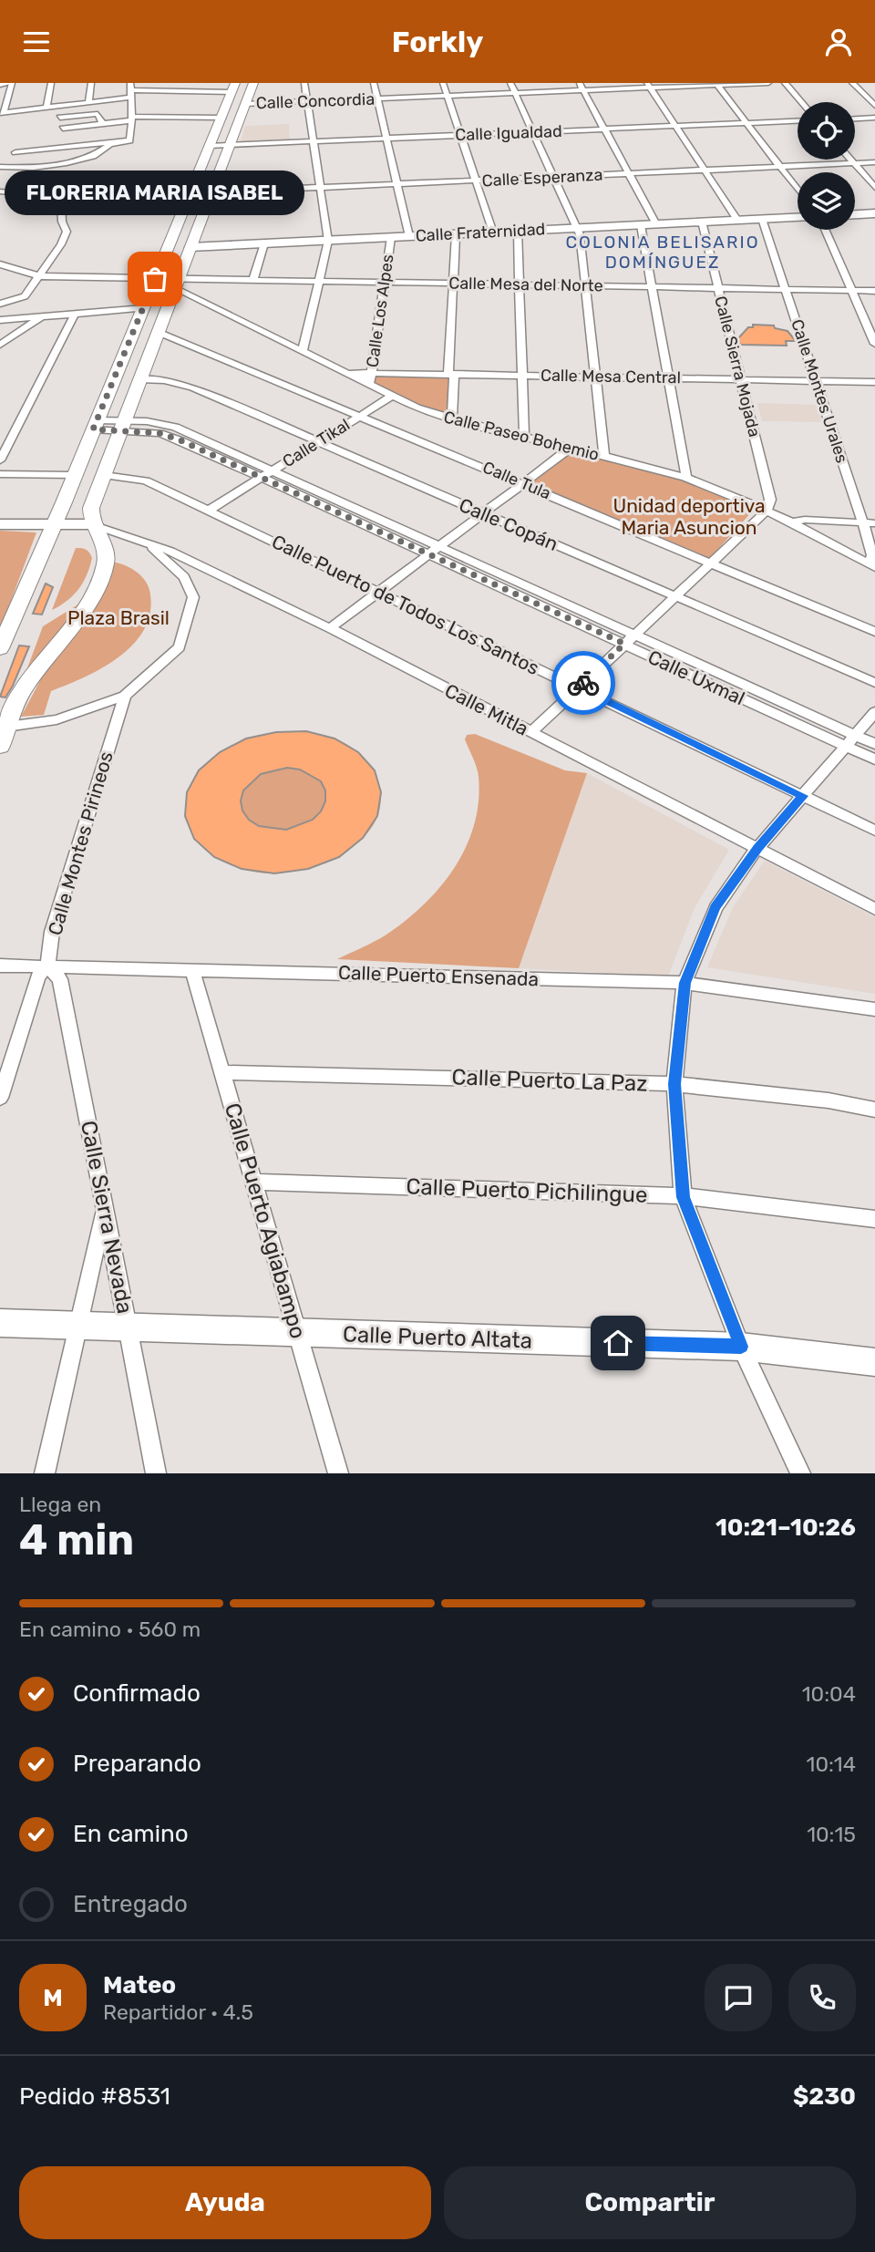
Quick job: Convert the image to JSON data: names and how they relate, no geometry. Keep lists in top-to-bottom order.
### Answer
{
  "streets": {
    "street": [
      "Calle Concordia",
      "Calle Igualdad",
      "Calle Esperanza",
      "Calle Fraternidad",
      "Calle Mesa del Norte",
      "Calle Los Alpes",
      "Calle Sierra Mojada",
      "Calle Mesa Central",
      "Calle Montes Urales",
      "Calle Paseo Bohemio",
      "Calle Tikal",
      "Calle Tula",
      "Calle Copán",
      "Calle Puerto de Todos Los Santos",
      "Calle Uxmal",
      "Calle Mitla",
      "Calle Montes Pirineos",
      "Calle Puerto Ensenada",
      "Calle Puerto La Paz",
      "Calle Puerto Pichilingue",
      "Calle Sierra Nevada",
      "Calle Puerto Agiabampo",
      "Calle Puerto Altata"
    ]
  },
  "crossings": [
    ["Calle Concordia", "Calle Los Alpes"],
    ["Calle Igualdad", "Calle Los Alpes"],
    ["Calle Esperanza", "Calle Los Alpes"],
    ["Calle Fraternidad", "Calle Los Alpes"],
    ["Calle Fraternidad", "Calle Sierra Mojada"],
    ["Calle Fraternidad", "Calle Montes Urales"],
    ["Calle Mesa del Norte", "Calle Los Alpes"],
    ["Calle Mesa del Norte", "Calle Sierra Mojada"],
    ["Calle Mesa del Norte", "Calle Montes Urales"],
    ["Calle Mesa del Norte", "Calle Paseo Bohemio"],
    ["Calle Los Alpes", "Calle Mesa Central"],
    ["Calle Los Alpes", "Calle Paseo Bohemio"],
    ["Calle Sierra Mojada", "Calle Mesa Central"],
    ["Calle Sierra Mojada", "Calle Paseo Bohemio"],
    ["Calle Mesa Central", "Calle Montes Urales"],
    ["Calle Mesa Central", "Calle Paseo Bohemio"],
    ["Calle Montes Urales", "Calle Paseo Bohemio"],
    ["Calle Paseo Bohemio", "Calle Tikal"],
    ["Calle Tikal", "Calle Tula"],
    ["Calle Tikal", "Calle Copán"],
    ["Calle Tikal", "Calle Puerto de Todos Los Santos"],
    ["Calle Tikal", "Calle Uxmal"],
    ["Calle Montes Pirineos", "Calle Puerto Ensenada"],
    ["Calle Montes Pirineos", "Calle Sierra Nevada"],
    ["Calle Puerto Ensenada", "Calle Sierra Nevada"],
    ["Calle Puerto Ensenada", "Calle Puerto Agiabampo"],
    ["Calle Puerto La Paz", "Calle Puerto Agiabampo"],
    ["Calle Puerto Pichilingue", "Calle Puerto Agiabampo"],
    ["Calle Sierra Nevada", "Calle Puerto Altata"],
    ["Calle Puerto Agiabampo", "Calle Puerto Altata"]
  ],
  "districts": ["COLONIA BELISARIO DOMÍNGUEZ"],
  "parks": ["Unidad deportiva Maria Asuncion", "Plaza Brasil"],
  "places": ["FLORERIA MARIA ISABEL"],
  "page": {
    "header": "Forkly",
    "bubble": "FLORERIA MARIA ISABEL",
    "heading": ["4 min", "Llega en", "10:21–10:26"],
    "panel": [
      "Mateo",
      "Repartidor · 4.5",
      "Pedido #8531",
      "$230"
    ],
    "bar": "En camino · 560 m",
    "list": [
      ["Confirmado", "10:04"],
      ["Preparando", "10:14"],
      ["En camino", "10:15"],
      "Entregado"
    ],
    "round": "M",
    "buttons": ["Ayuda", "Compartir"]
  }
}
